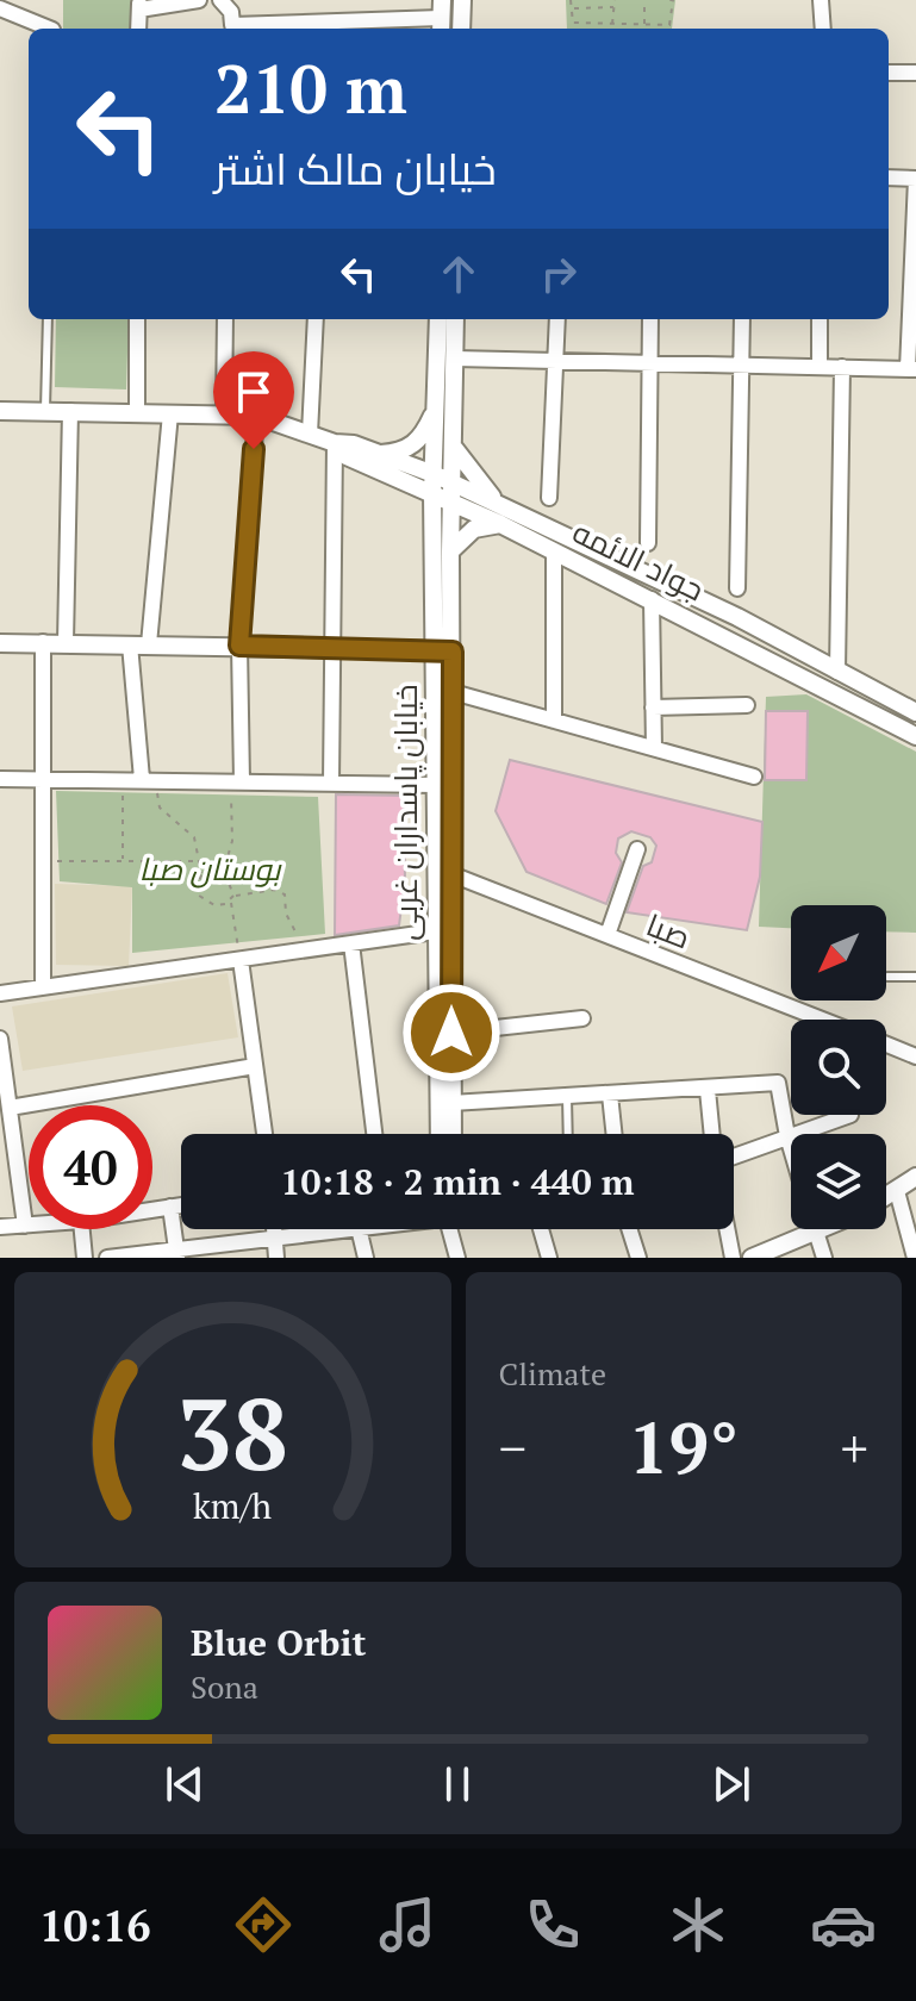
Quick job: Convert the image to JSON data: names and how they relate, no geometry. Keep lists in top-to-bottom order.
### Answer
{
  "streets": {
    "street": ["جواد الائمه", "خیابان پاسداران غربی", "صبا"]
  },
  "crossings": [
    ["جواد الائمه", "خیابان پاسداران غربی"],
    ["خیابان پاسداران غربی", "صبا"]
  ],
  "parks": ["بوستان صبا"],
  "north": "bottom left",
  "page": {
    "turn": ["210 m", "خیابان مالک اشتر"],
    "limit": "40",
    "trip": "10:18 · 2 min · 440 m",
    "tile": "Climate",
    "heat": ["−", "19°", "+"],
    "song": ["Blue Orbit", "Sona"],
    "tabs": "10:16",
    "gauge": ["38", "km/h"]
  }
}
